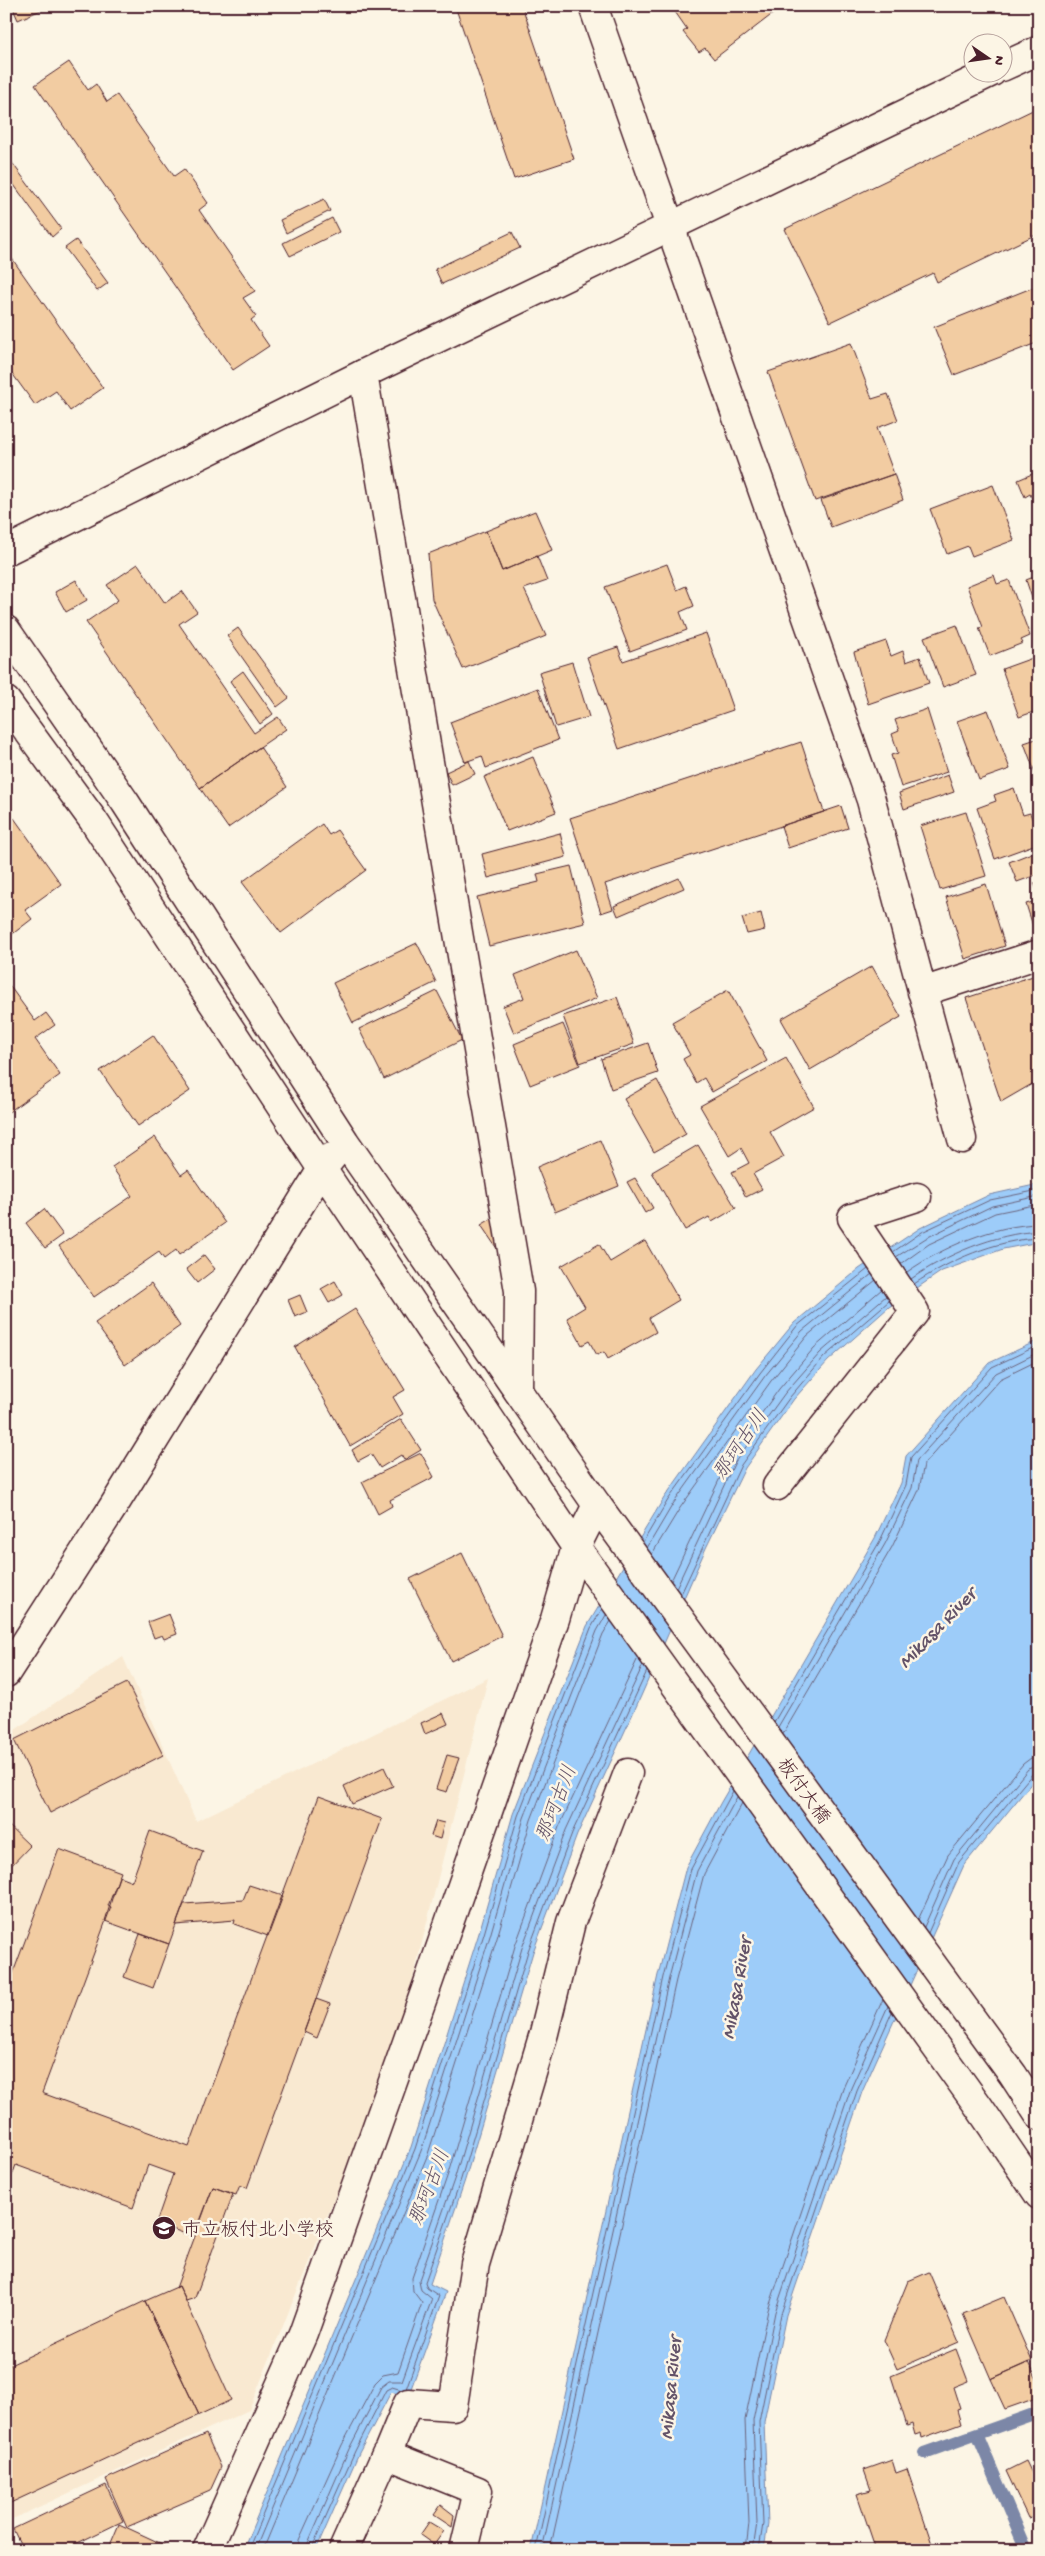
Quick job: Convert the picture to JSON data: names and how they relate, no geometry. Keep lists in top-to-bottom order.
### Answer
{
  "streets": {
    "street": ["板付大橋"]
  },
  "water": ["那珂古川", "Mikasa River"],
  "places": {
    "school or university": ["市立板付北小学校"]
  },
  "north": "right"
}
